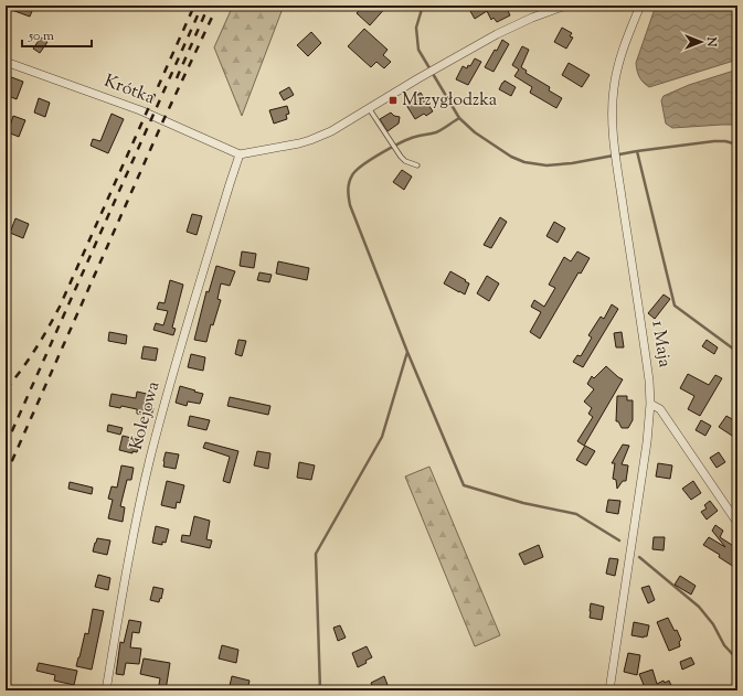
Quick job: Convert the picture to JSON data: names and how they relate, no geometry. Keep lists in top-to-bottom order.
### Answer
{
  "streets": {
    "street": ["Krótka", "1 Maja", "Kolejowa"]
  },
  "crossings": [
    ["Krótka", "Kolejowa"]
  ],
  "places": {
    "transit": ["Mrzygłodzka"]
  },
  "scale_bar": "50 m",
  "north": "right"
}
